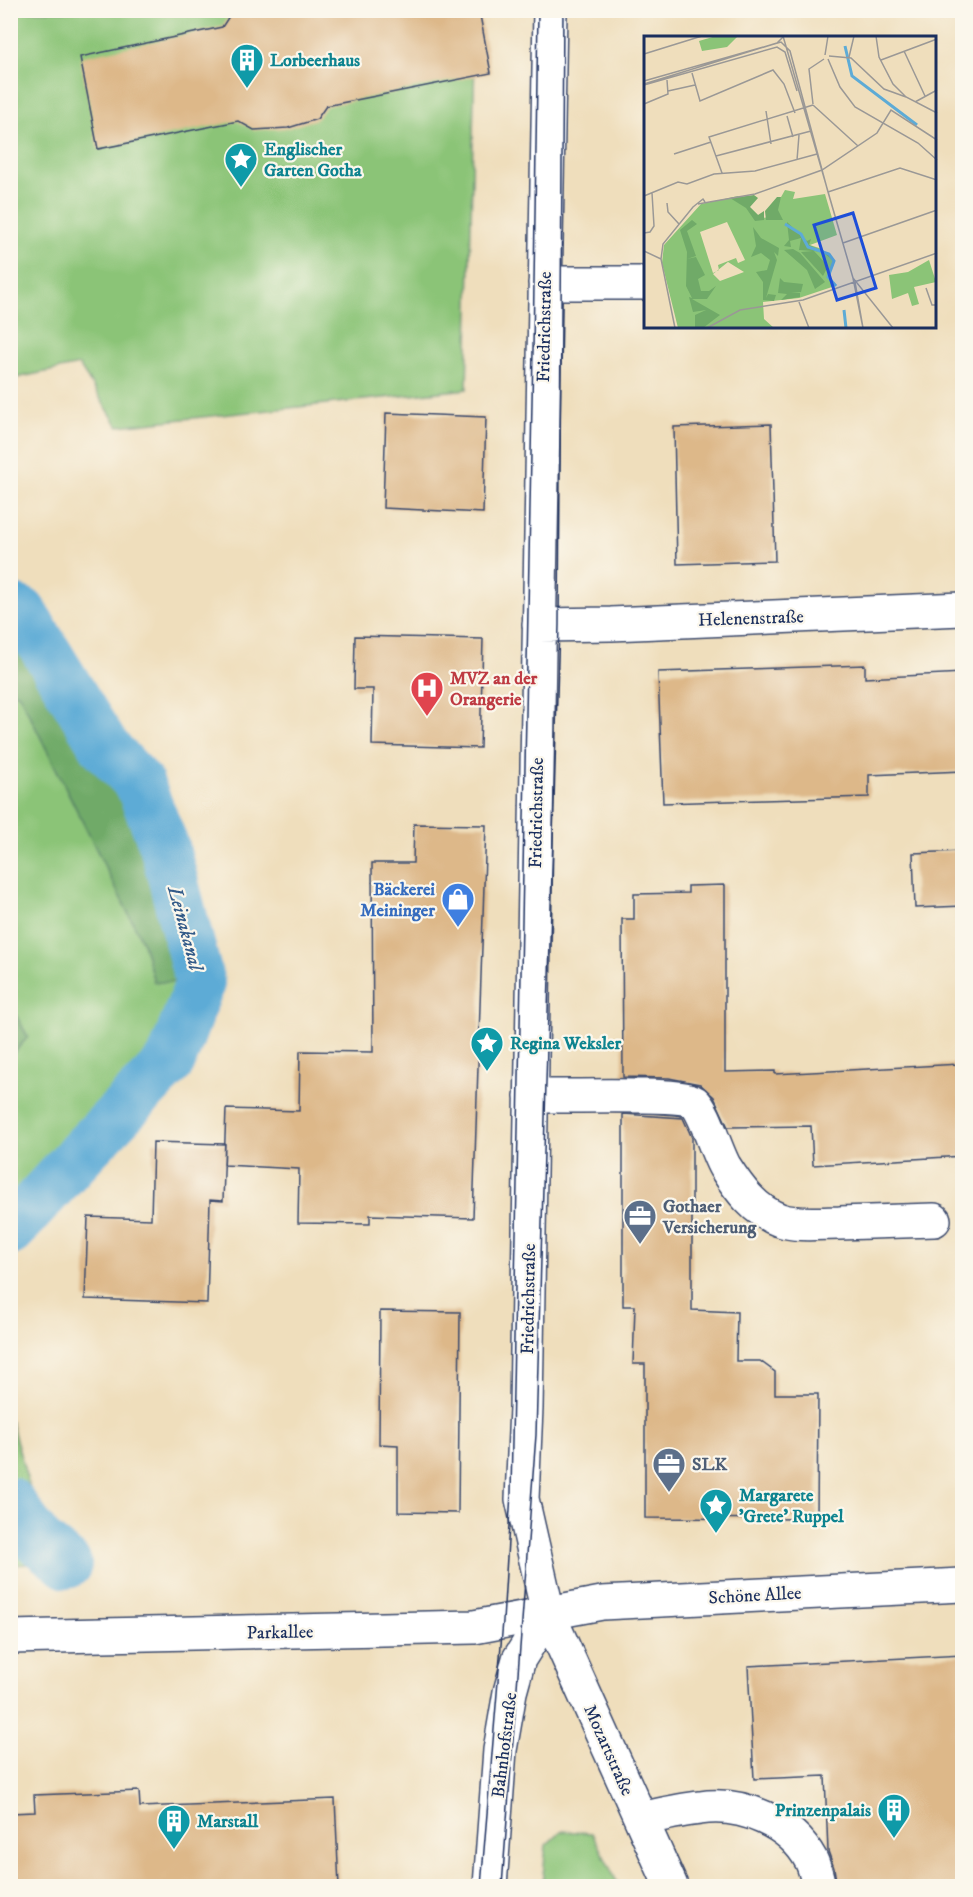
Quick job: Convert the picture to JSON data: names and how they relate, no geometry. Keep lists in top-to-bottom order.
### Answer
{
  "streets": {
    "street": [
      "Friedrichstraße",
      "Helenenstraße",
      "Schöne Allee",
      "Parkallee",
      "Bahnhofstraße",
      "Mozartstraße"
    ]
  },
  "crossings": [
    ["Friedrichstraße", "Helenenstraße"],
    ["Friedrichstraße", "Schöne Allee"],
    ["Friedrichstraße", "Parkallee"],
    ["Friedrichstraße", "Bahnhofstraße"],
    ["Friedrichstraße", "Mozartstraße"],
    ["Schöne Allee", "Parkallee"],
    ["Schöne Allee", "Bahnhofstraße"],
    ["Schöne Allee", "Mozartstraße"],
    ["Parkallee", "Bahnhofstraße"],
    ["Parkallee", "Mozartstraße"],
    ["Bahnhofstraße", "Mozartstraße"]
  ],
  "water": ["Leinakanal"],
  "places": {
    "building": ["Lorbeerhaus", "Prinzenpalais", "Marstall"],
    "place": ["Englischer Garten Gotha", "Regina Weksler", "Margarete 'Grete' Ruppel"],
    "hospital": ["MVZ an der Orangerie"],
    "shop": ["Bäckerei Meininger"],
    "office": ["Gothaer Versicherung", "SLK"]
  }
}
